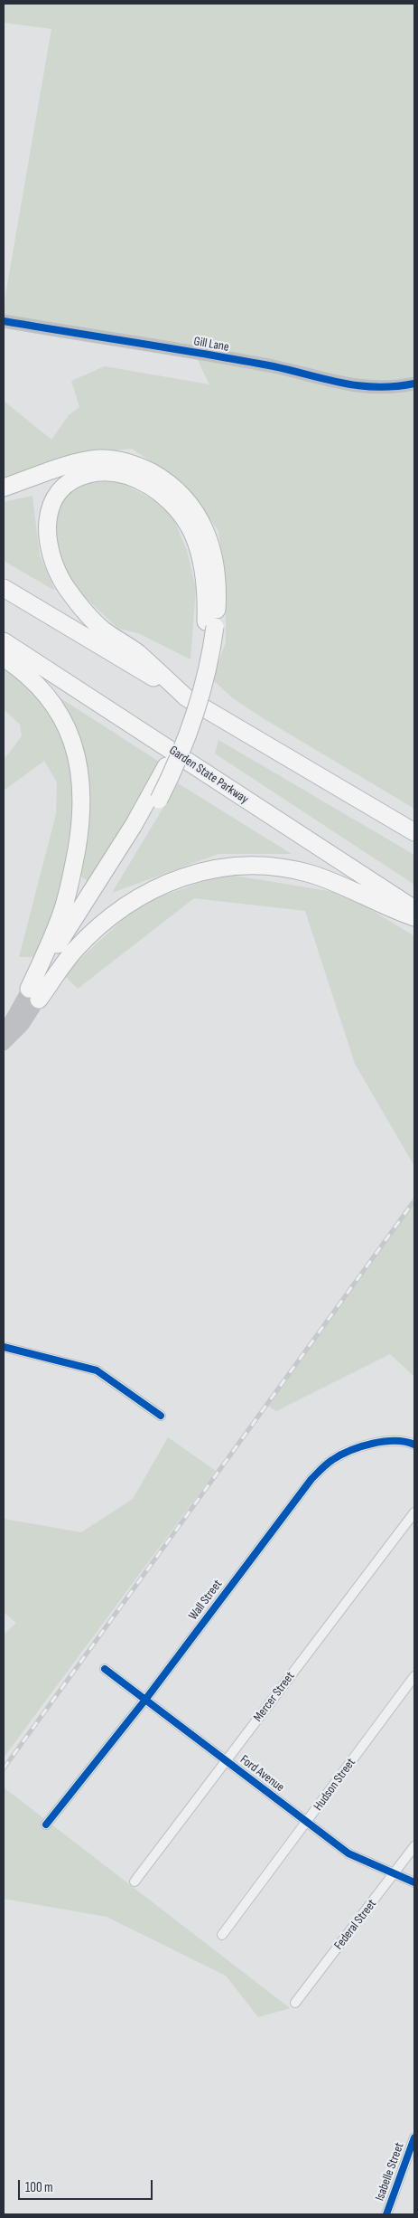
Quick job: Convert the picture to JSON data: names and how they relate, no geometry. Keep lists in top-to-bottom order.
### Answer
{
  "streets": {
    "highway": ["Garden State Parkway"],
    "street": [
      "Gill Lane",
      "Wall Street",
      "Mercer Street",
      "Ford Avenue",
      "Hudson Street",
      "Federal Street",
      "Isabelle Street"
    ]
  },
  "crossings": [
    ["Wall Street", "Ford Avenue"],
    ["Mercer Street", "Ford Avenue"],
    ["Ford Avenue", "Hudson Street"],
    ["Ford Avenue", "Federal Street"]
  ],
  "scale_bar": "100 m"
}
